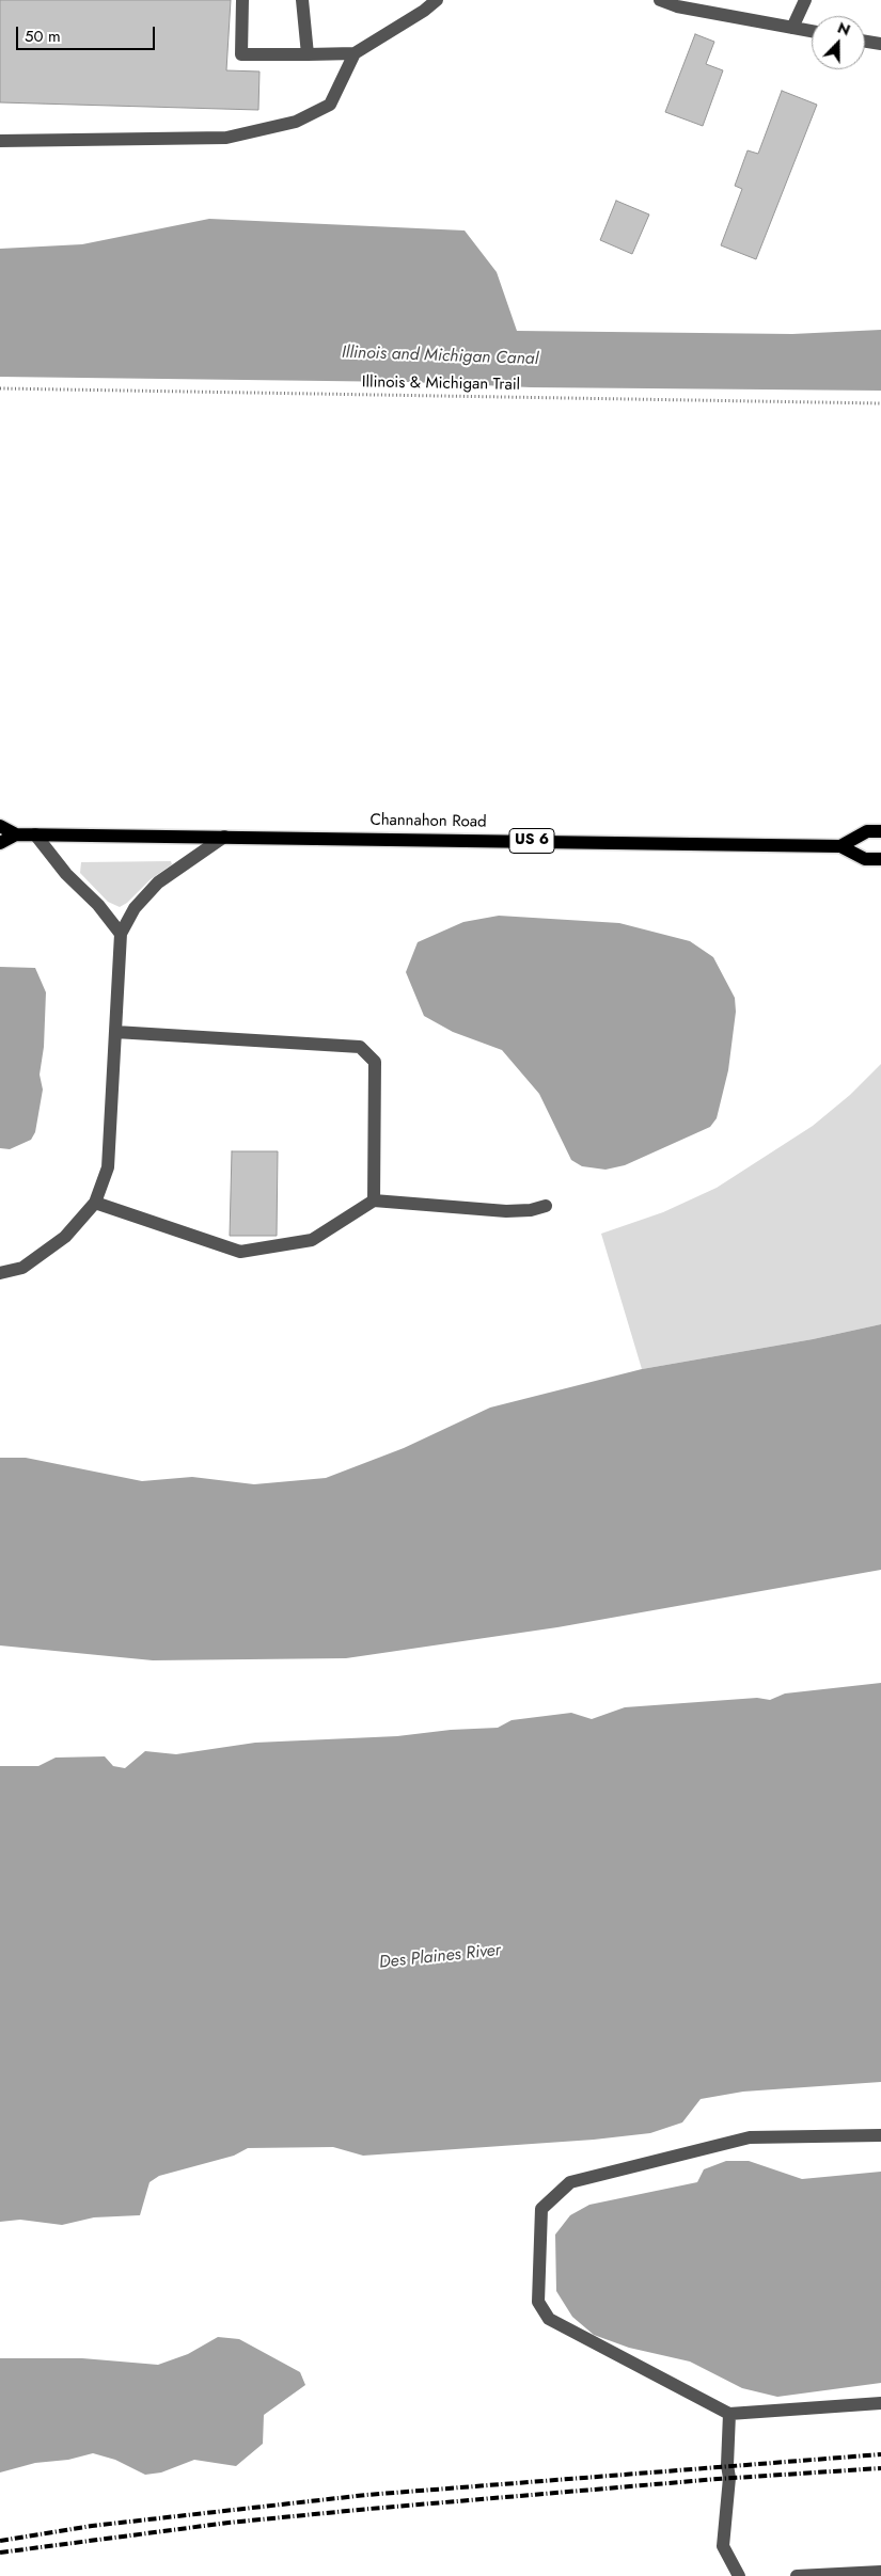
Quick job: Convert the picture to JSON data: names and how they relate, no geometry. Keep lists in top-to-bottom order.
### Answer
{
  "streets": {
    "main road": ["Channahon Road", "US 6"],
    "path": ["Illinois & Michigan Trail"]
  },
  "water": ["Illinois and Michigan Canal", "Des Plaines River"],
  "scale_bar": "50 m",
  "north": "top"
}
